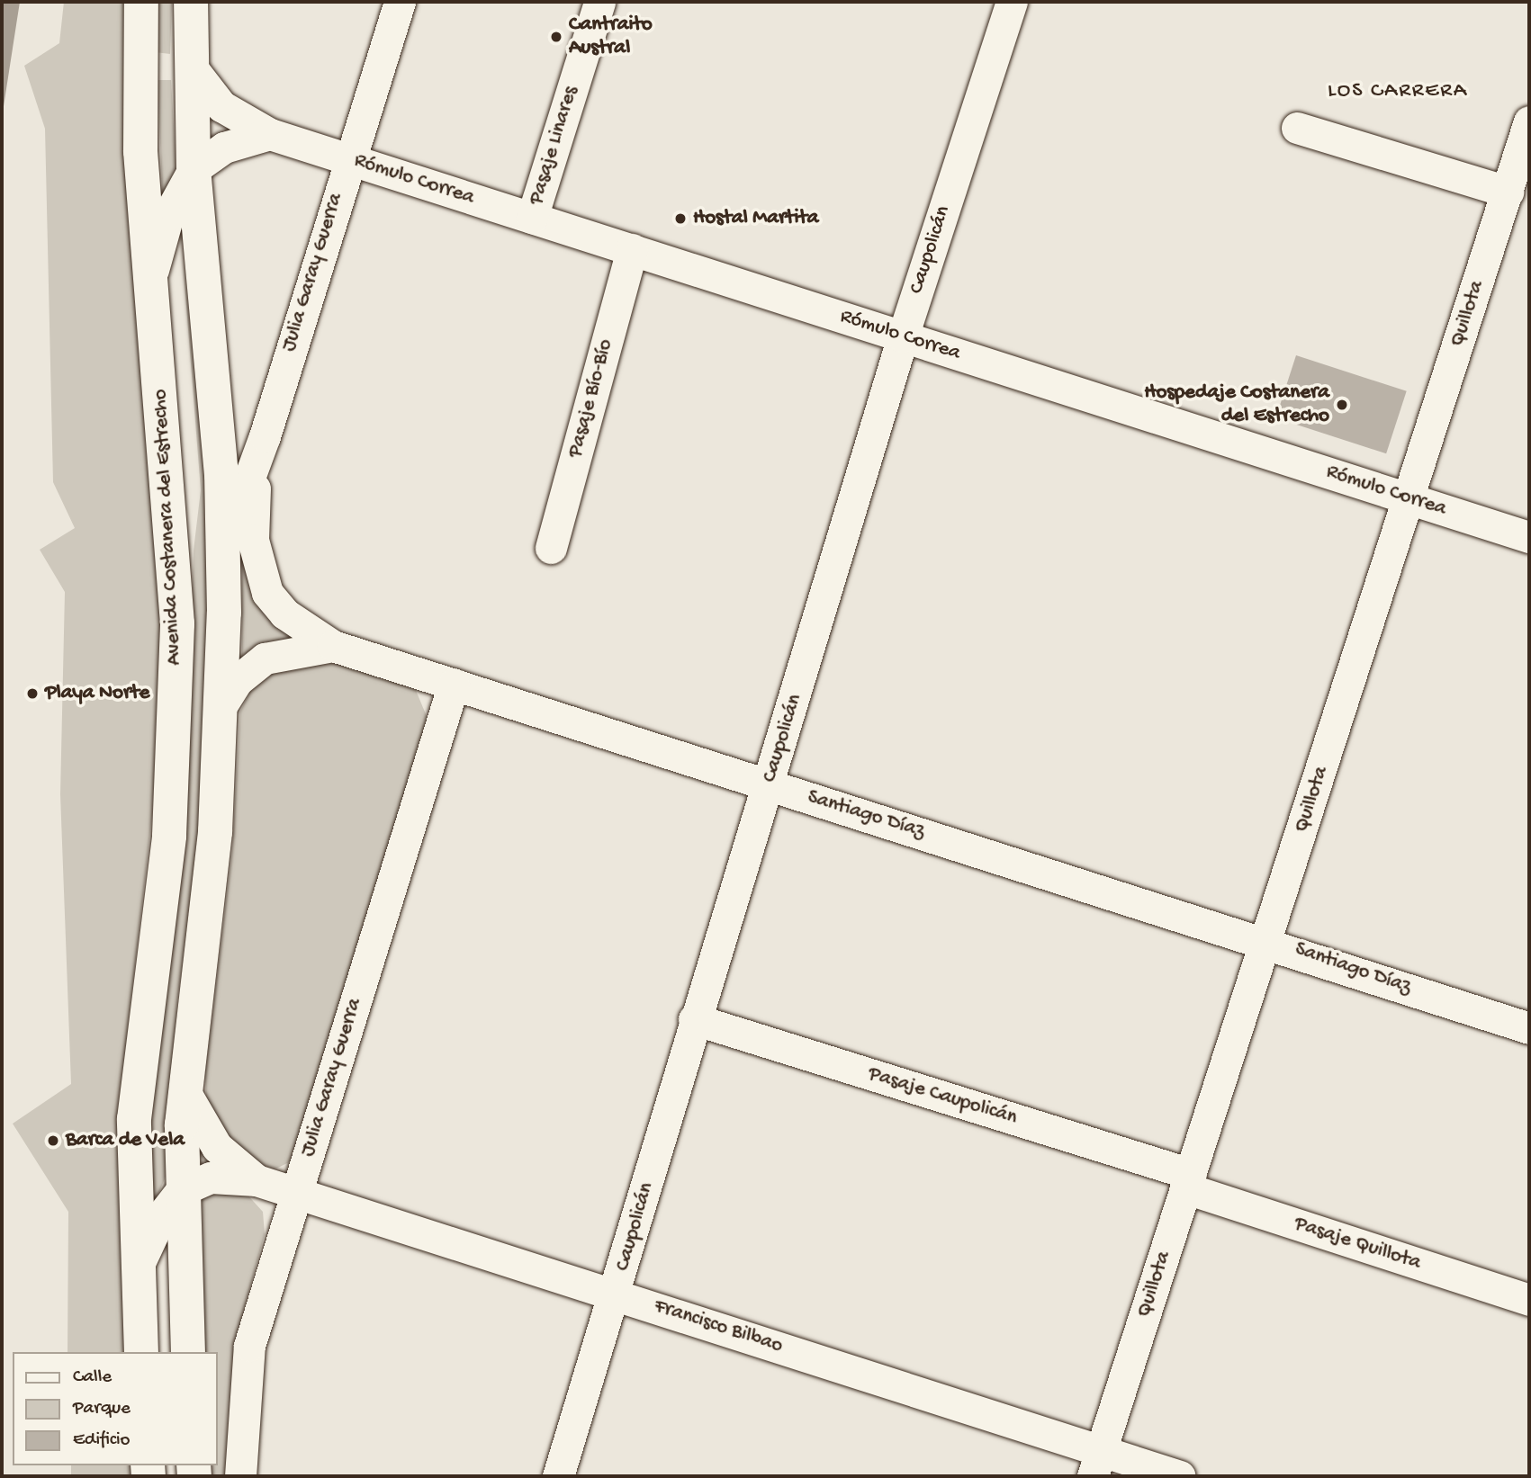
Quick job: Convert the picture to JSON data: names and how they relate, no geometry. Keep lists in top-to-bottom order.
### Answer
{
  "streets": {
    "main road": ["Avenida Costanera del Estrecho"],
    "street": [
      "Pasaje Linares",
      "Rómulo Correa",
      "Caupolicán",
      "Julia Garay Guerra",
      "Quillota",
      "Pasaje Bío-Bío",
      "Santiago Díaz",
      "Pasaje Caupolicán",
      "Pasaje Quillota",
      "Francisco Bilbao"
    ]
  },
  "crossings": [
    ["Pasaje Linares", "Rómulo Correa"],
    ["Rómulo Correa", "Caupolicán"],
    ["Rómulo Correa", "Julia Garay Guerra"],
    ["Rómulo Correa", "Quillota"],
    ["Rómulo Correa", "Pasaje Bío-Bío"],
    ["Caupolicán", "Santiago Díaz"],
    ["Caupolicán", "Pasaje Caupolicán"],
    ["Caupolicán", "Francisco Bilbao"],
    ["Julia Garay Guerra", "Santiago Díaz"],
    ["Julia Garay Guerra", "Francisco Bilbao"],
    ["Quillota", "Santiago Díaz"],
    ["Quillota", "Pasaje Caupolicán"],
    ["Quillota", "Pasaje Quillota"],
    ["Quillota", "Francisco Bilbao"],
    ["Avenida Costanera del Estrecho", "Francisco Bilbao"],
    ["Pasaje Caupolicán", "Pasaje Quillota"]
  ],
  "districts": ["LOS CARRERA"],
  "places": [
    "Cantraito Austral",
    "Hostal Martita",
    "Hospedaje Costanera del Estrecho",
    "Playa Norte",
    "Barca de Vela"
  ],
  "legend": ["Calle", "Parque", "Edificio"]
}
